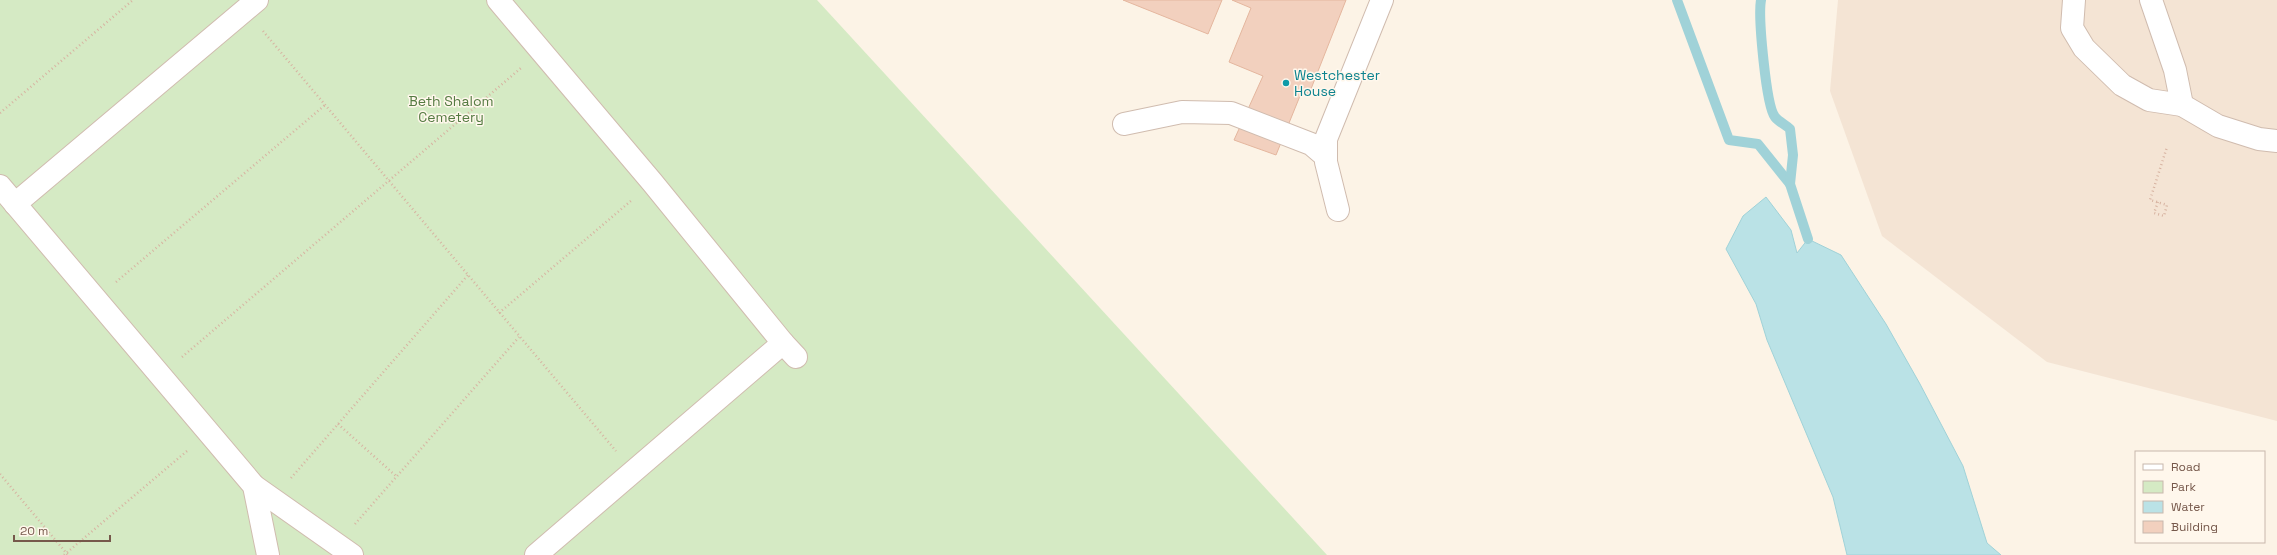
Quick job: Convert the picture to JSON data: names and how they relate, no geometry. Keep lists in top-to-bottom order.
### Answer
{
  "parks": ["Beth Shalom Cemetery"],
  "places": ["Westchester House"],
  "legend": [
    "Road",
    "Park",
    "Water",
    "Building"
  ],
  "scale_bar": "20 m"
}
